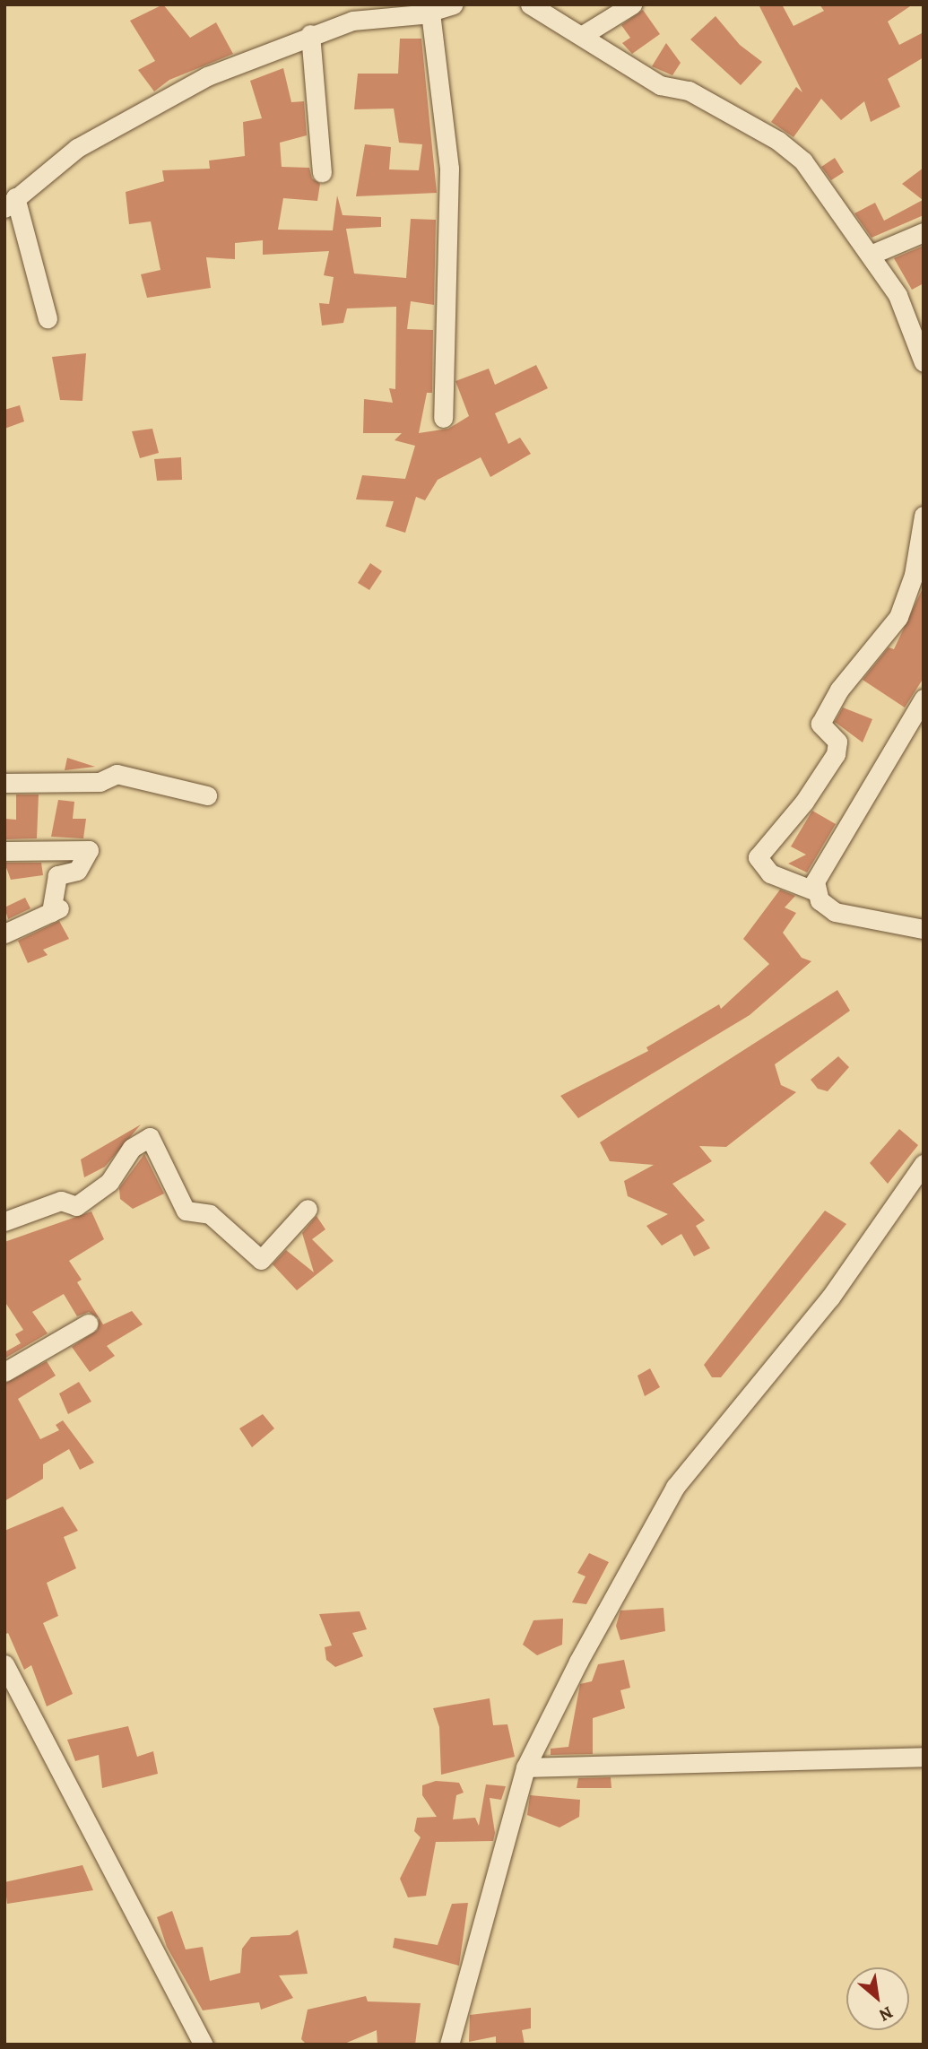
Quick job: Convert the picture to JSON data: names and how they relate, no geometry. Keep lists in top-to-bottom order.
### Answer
{
  "north": "bottom right"
}
